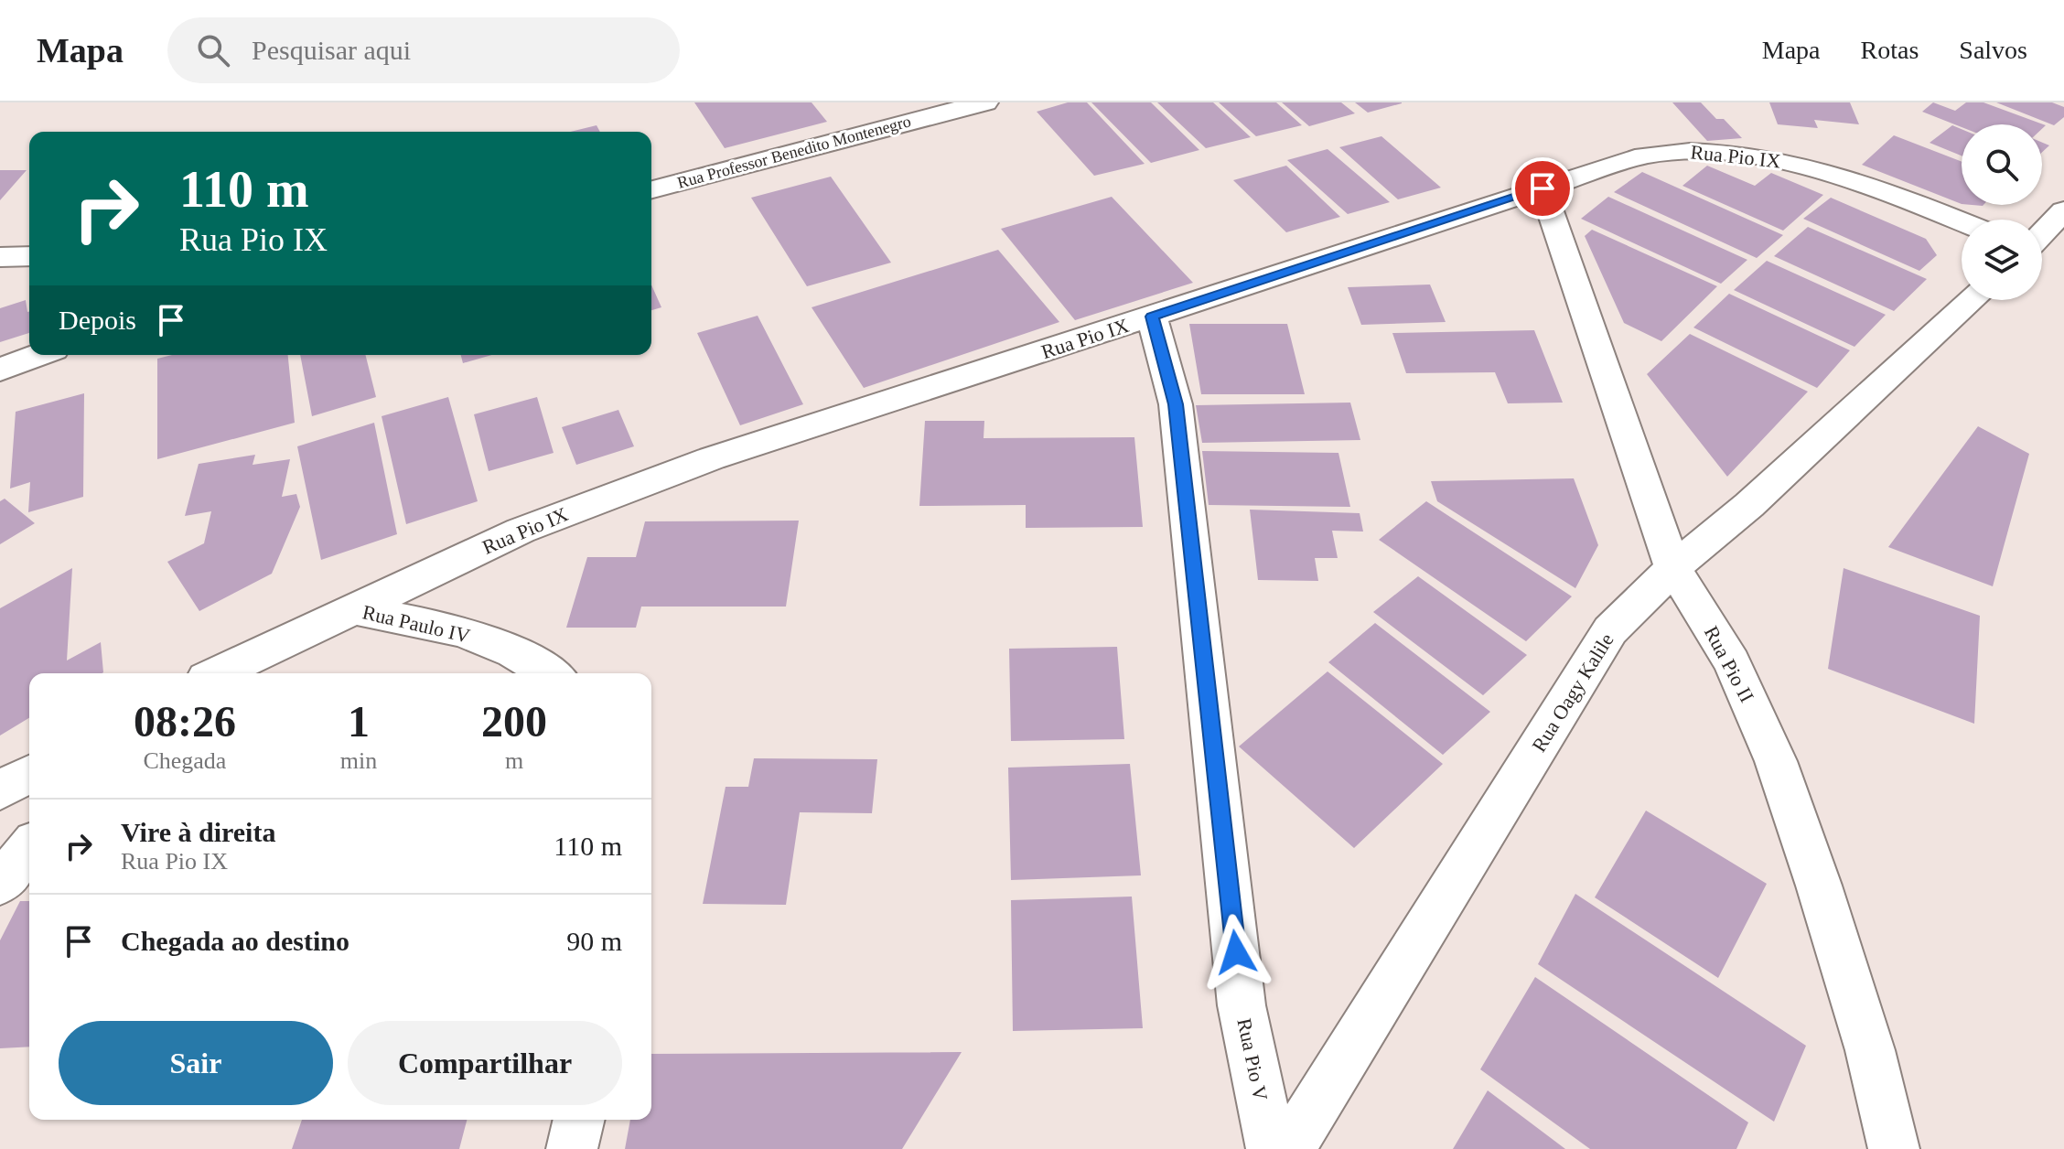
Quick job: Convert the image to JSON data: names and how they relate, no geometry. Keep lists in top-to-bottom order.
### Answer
{
  "streets": {
    "street": [
      "Rua Professor Benedito Montenegro",
      "Rua Pio IX",
      "Rua Paulo IV",
      "Rua Pio II",
      "Rua Oagy Kalile",
      "Rua Pio V"
    ]
  },
  "crossings": [
    ["Rua Pio IX", "Rua Paulo IV"],
    ["Rua Pio IX", "Rua Pio II"],
    ["Rua Pio IX", "Rua Pio V"],
    ["Rua Pio II", "Rua Oagy Kalile"]
  ],
  "page": {
    "header": "Mapa",
    "search": "Pesquisar aqui",
    "nav": ["Mapa", "Rotas", "Salvos"],
    "turn": ["110 m", "Rua Pio IX"],
    "then": "Depois",
    "eta": [
      "08:26",
      "Chegada",
      "1",
      "min",
      "200",
      "m"
    ],
    "list": [
      {
        "name": "Vire à direita",
        "note": "Rua Pio IX",
        "value": "110 m"
      },
      {
        "name": "Chegada ao destino",
        "value": "90 m"
      }
    ],
    "buttons": ["Sair", "Compartilhar"]
  }
}
